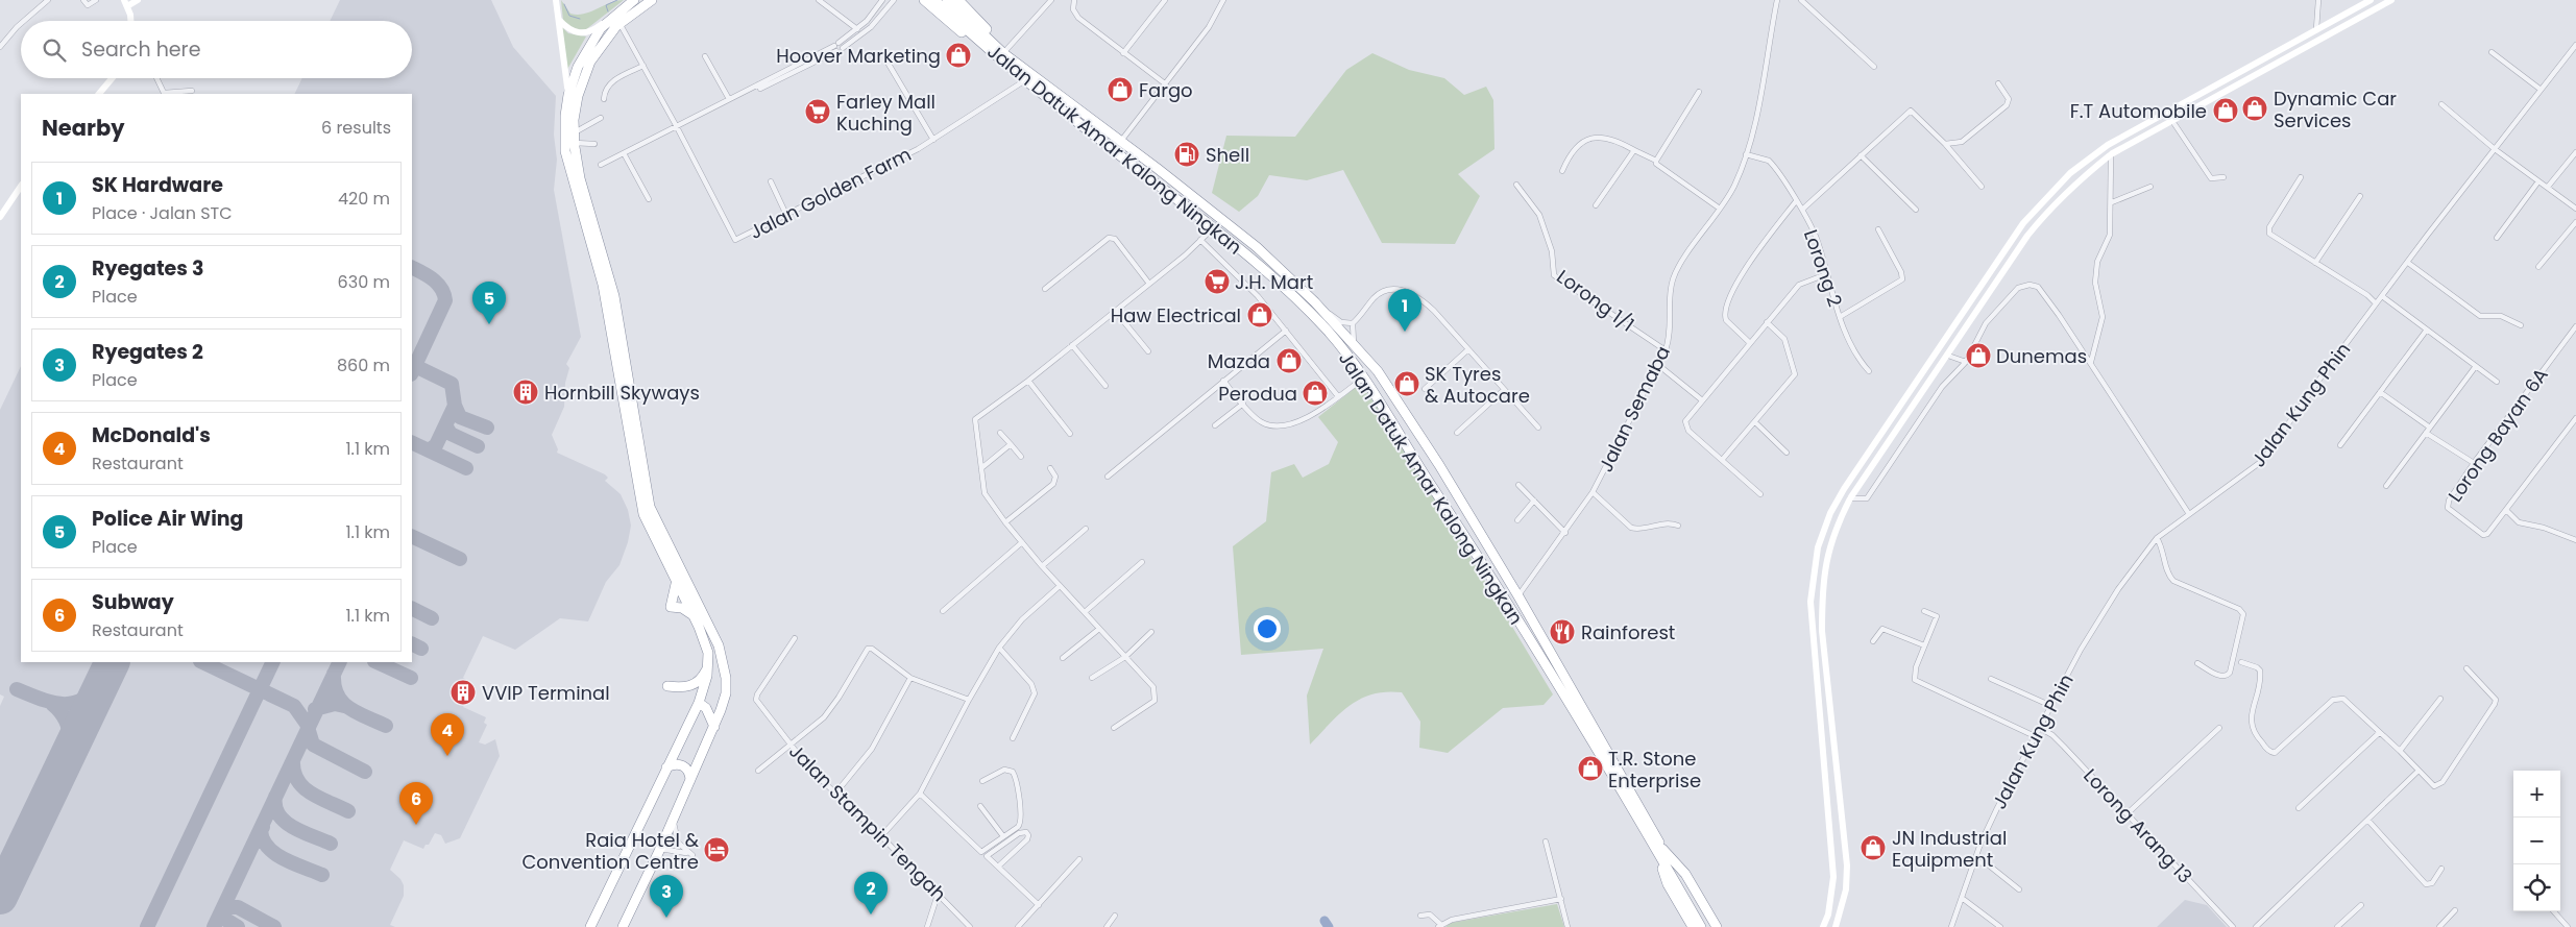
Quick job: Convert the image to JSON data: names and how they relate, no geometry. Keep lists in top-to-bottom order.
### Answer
{
  "streets": {
    "highway": ["Jalan Datuk Amar Kalong Ningkan"],
    "street": [
      "Jalan Golden Farm",
      "Lorong 2",
      "Lorong 1/1",
      "Jalan Kung Phin",
      "Jalan Semaba",
      "Lorong Bayan 6A",
      "Jalan Stampin Tengah",
      "Lorong Arang 13"
    ]
  },
  "crossings": [
    ["Jalan Datuk Amar Kalong Ningkan", "Jalan Golden Farm"],
    ["Jalan Datuk Amar Kalong Ningkan", "Jalan Semaba"],
    ["Lorong 2", "Jalan Semaba"],
    ["Lorong 1/1", "Jalan Semaba"],
    ["Jalan Kung Phin", "Lorong Arang 13"]
  ],
  "places": {
    "shop": [
      "Hoover Marketing",
      "Fargo",
      "Dynamic Car Services",
      "F.T Automobile",
      "Haw Electrical",
      "Dunemas",
      "Mazda",
      "SK Tyres & Autocare",
      "Perodua",
      "T.R. Stone Enterprise",
      "JN Industrial Equipment"
    ],
    "supermarket": ["Farley Mall Kuching", "J.H. Mart"],
    "fuel station": ["Shell"],
    "building": ["Hornbill Skyways", "VVIP Terminal"],
    "restaurant": ["Rainforest"],
    "hotel": ["Raia Hotel & Convention Centre"]
  },
  "page": {
    "search": "Search here",
    "heading": ["Nearby", "6 results"],
    "list": [
      {
        "mark": "1",
        "name": "SK Hardware",
        "note": "Place · Jalan STC",
        "value": "420 m"
      },
      {
        "mark": "2",
        "name": "Ryegates 3",
        "note": "Place",
        "value": "630 m"
      },
      {
        "mark": "3",
        "name": "Ryegates 2",
        "note": "Place",
        "value": "860 m"
      },
      {
        "mark": "4",
        "name": "McDonald's",
        "note": "Restaurant",
        "value": "1.1 km"
      },
      {
        "mark": "5",
        "name": "Police Air Wing",
        "note": "Place",
        "value": "1.1 km"
      },
      {
        "mark": "6",
        "name": "Subway",
        "note": "Restaurant",
        "value": "1.1 km"
      }
    ],
    "pins": [
      "5",
      "1",
      "4",
      "6",
      "2",
      "3"
    ],
    "map_buttons": ["+", "−"]
  }
}
